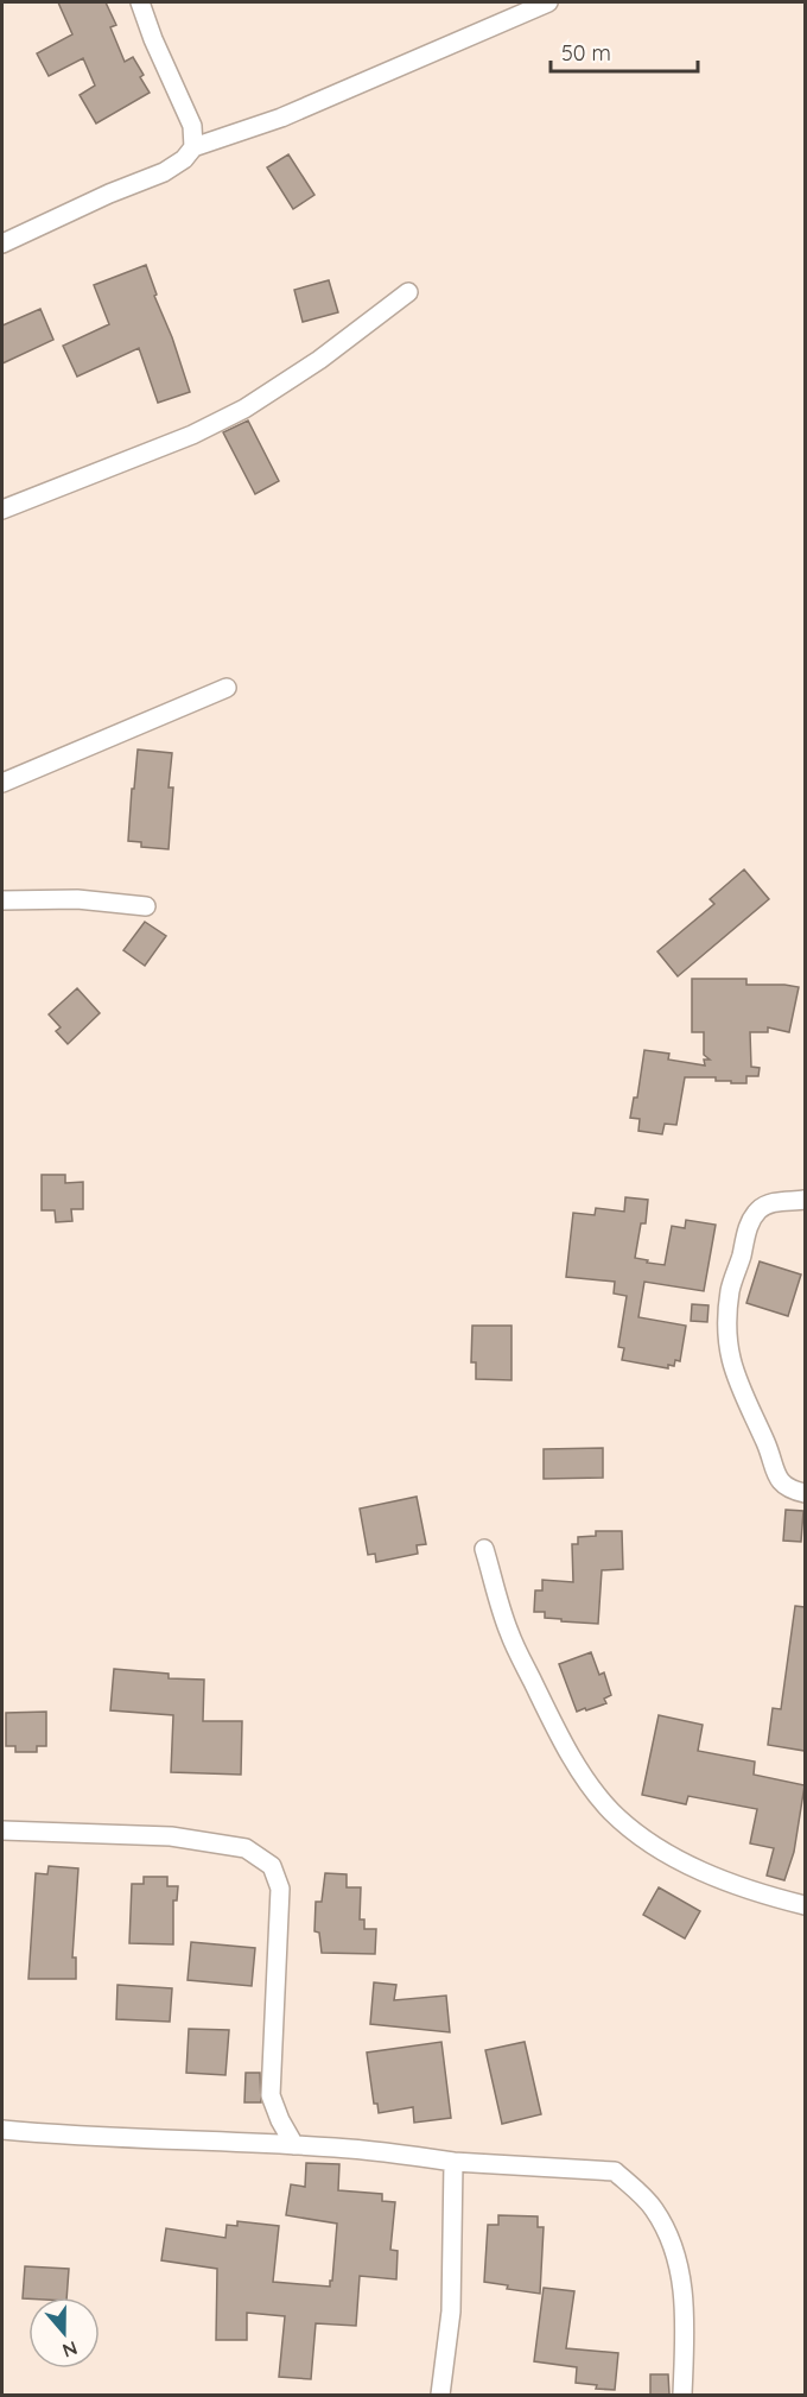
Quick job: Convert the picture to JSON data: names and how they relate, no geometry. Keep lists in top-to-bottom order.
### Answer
{
  "scale_bar": "50 m",
  "north": "bottom"
}
